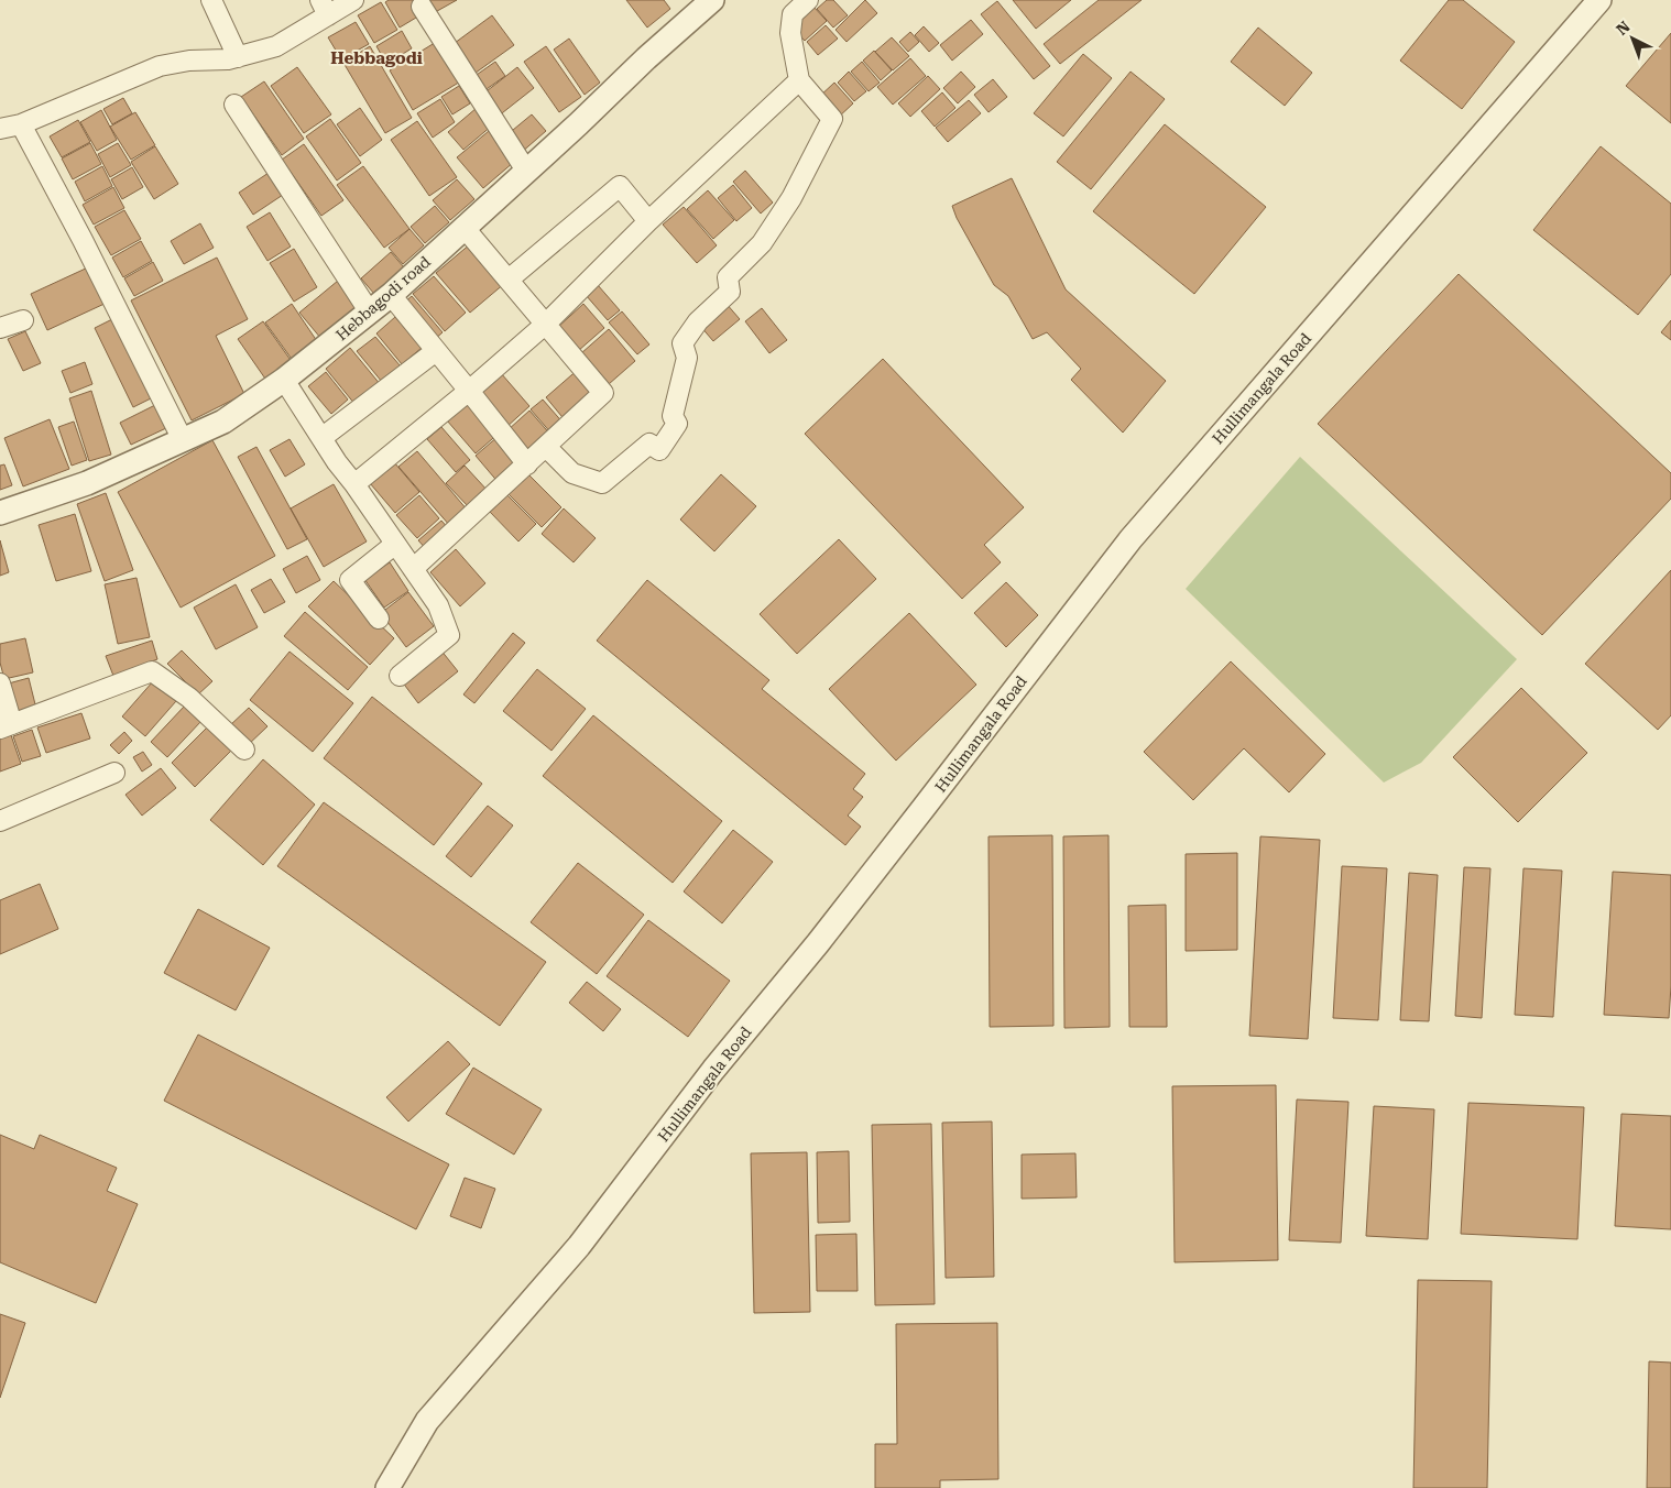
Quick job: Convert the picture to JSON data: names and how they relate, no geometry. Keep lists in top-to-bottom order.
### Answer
{
  "streets": {
    "street": ["Hebbagodi road", "Hullimangala Road"]
  },
  "districts": ["Hebbagodi"],
  "north": "top left"
}
